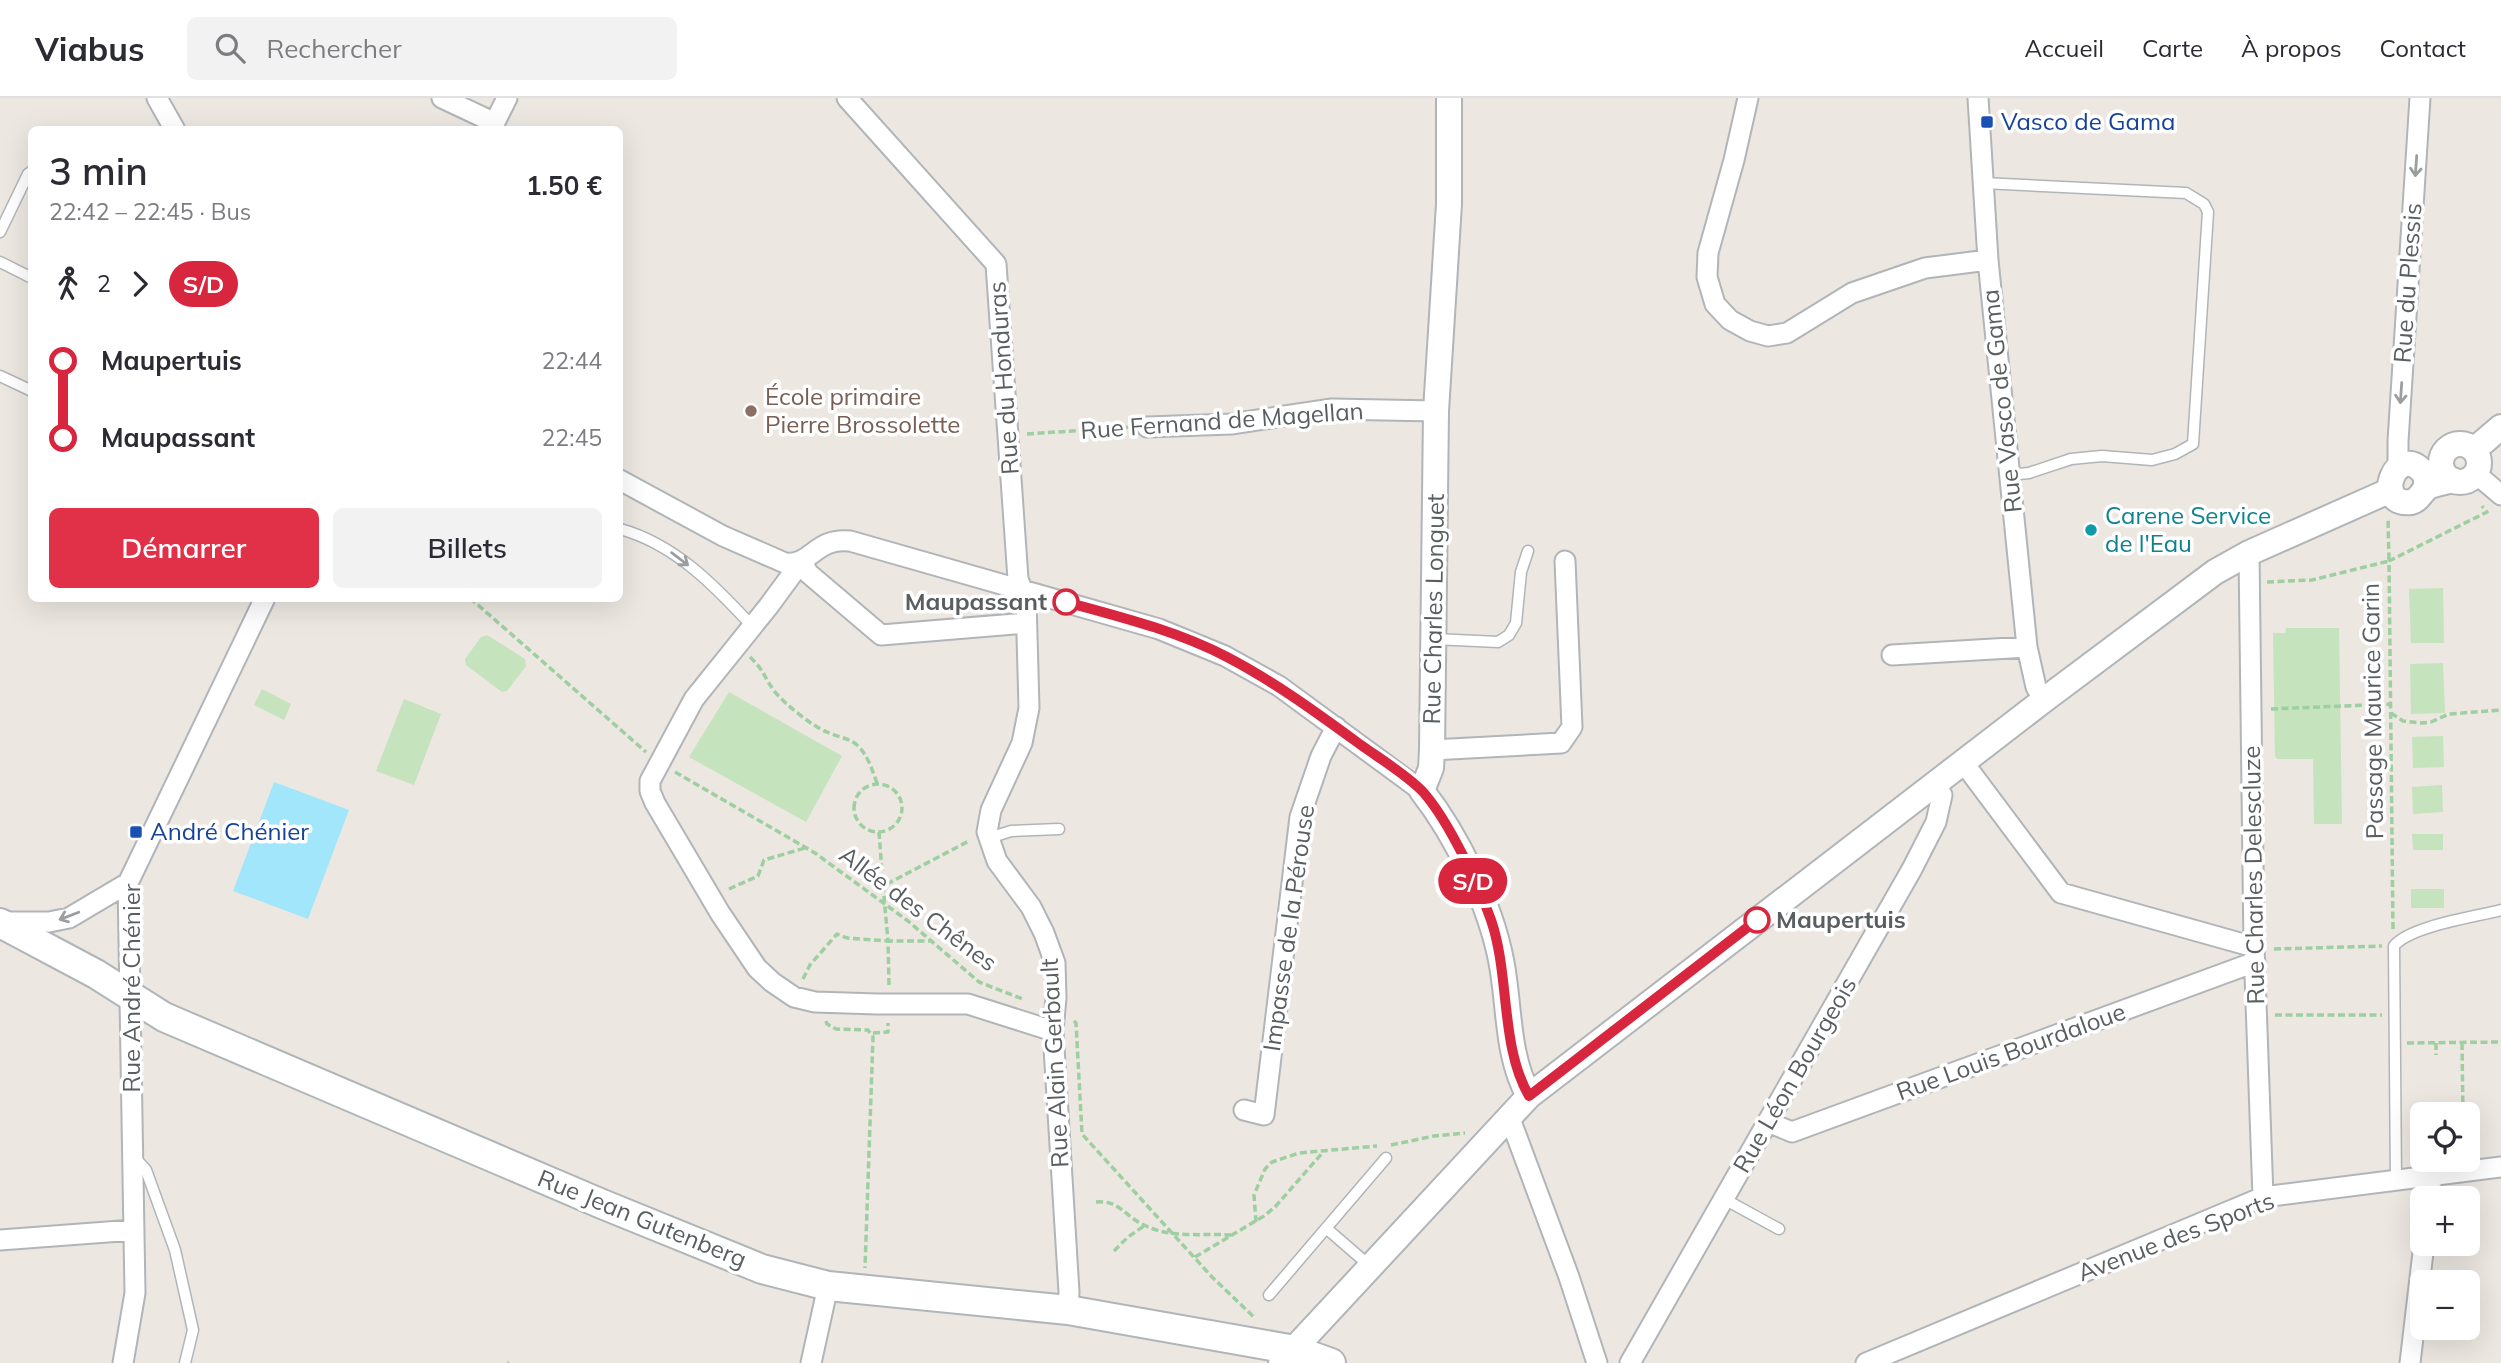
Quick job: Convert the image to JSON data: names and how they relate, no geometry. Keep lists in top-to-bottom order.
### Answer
{
  "streets": {
    "main road": ["Rue Jean Gutenberg"],
    "street": [
      "Rue du Plessis",
      "Rue du Honduras",
      "Rue Vasco de Gama",
      "Rue Fernand de Magellan",
      "Rue Charles Longuet",
      "Rue Charles Delescluze",
      "Impasse de la Pérouse",
      "Rue André Chénier",
      "Rue Louis Bourdaloue",
      "Rue Alain Gerbault",
      "Rue Léon Bourgeois",
      "Avenue des Sports"
    ],
    "path": ["Passage Maurice Garin", "Allée des Chênes"]
  },
  "crossings": [
    ["Rue du Honduras", "Rue Fernand de Magellan"],
    ["Rue Fernand de Magellan", "Rue Charles Longuet"],
    ["Rue Charles Delescluze", "Rue Louis Bourdaloue"],
    ["Rue Charles Delescluze", "Avenue des Sports"],
    ["Allée des Chênes", "Rue Alain Gerbault"],
    ["Allée des Chênes", "Rue Jean Gutenberg"],
    ["Rue André Chénier", "Rue Jean Gutenberg"],
    ["Rue Louis Bourdaloue", "Rue Léon Bourgeois"],
    ["Rue Alain Gerbault", "Rue Jean Gutenberg"]
  ],
  "one_way": ["Rue du Plessis"],
  "places": {
    "transit": ["Vasco de Gama", "André Chénier"],
    "other": [
      "École primaire Pierre Brossolette",
      "Carene Service de l'Eau",
      "Maupassant",
      "Maupertuis"
    ]
  },
  "lines": ["bus line S/D"],
  "page": {
    "header": "Viabus",
    "search": "Rechercher",
    "nav": [
      "Accueil",
      "Carte",
      "À propos",
      "Contact"
    ],
    "on_map": "S/D",
    "heading": ["3 min", "22:42 – 22:45 · Bus", "1.50 €"],
    "legs": ["2", "S/D"],
    "list": [
      {
        "name": "Maupertuis",
        "value": "22:44"
      },
      {
        "name": "Maupassant",
        "value": "22:45"
      }
    ],
    "buttons": ["Démarrer", "Billets"],
    "map_buttons": ["+", "−"]
  }
}
